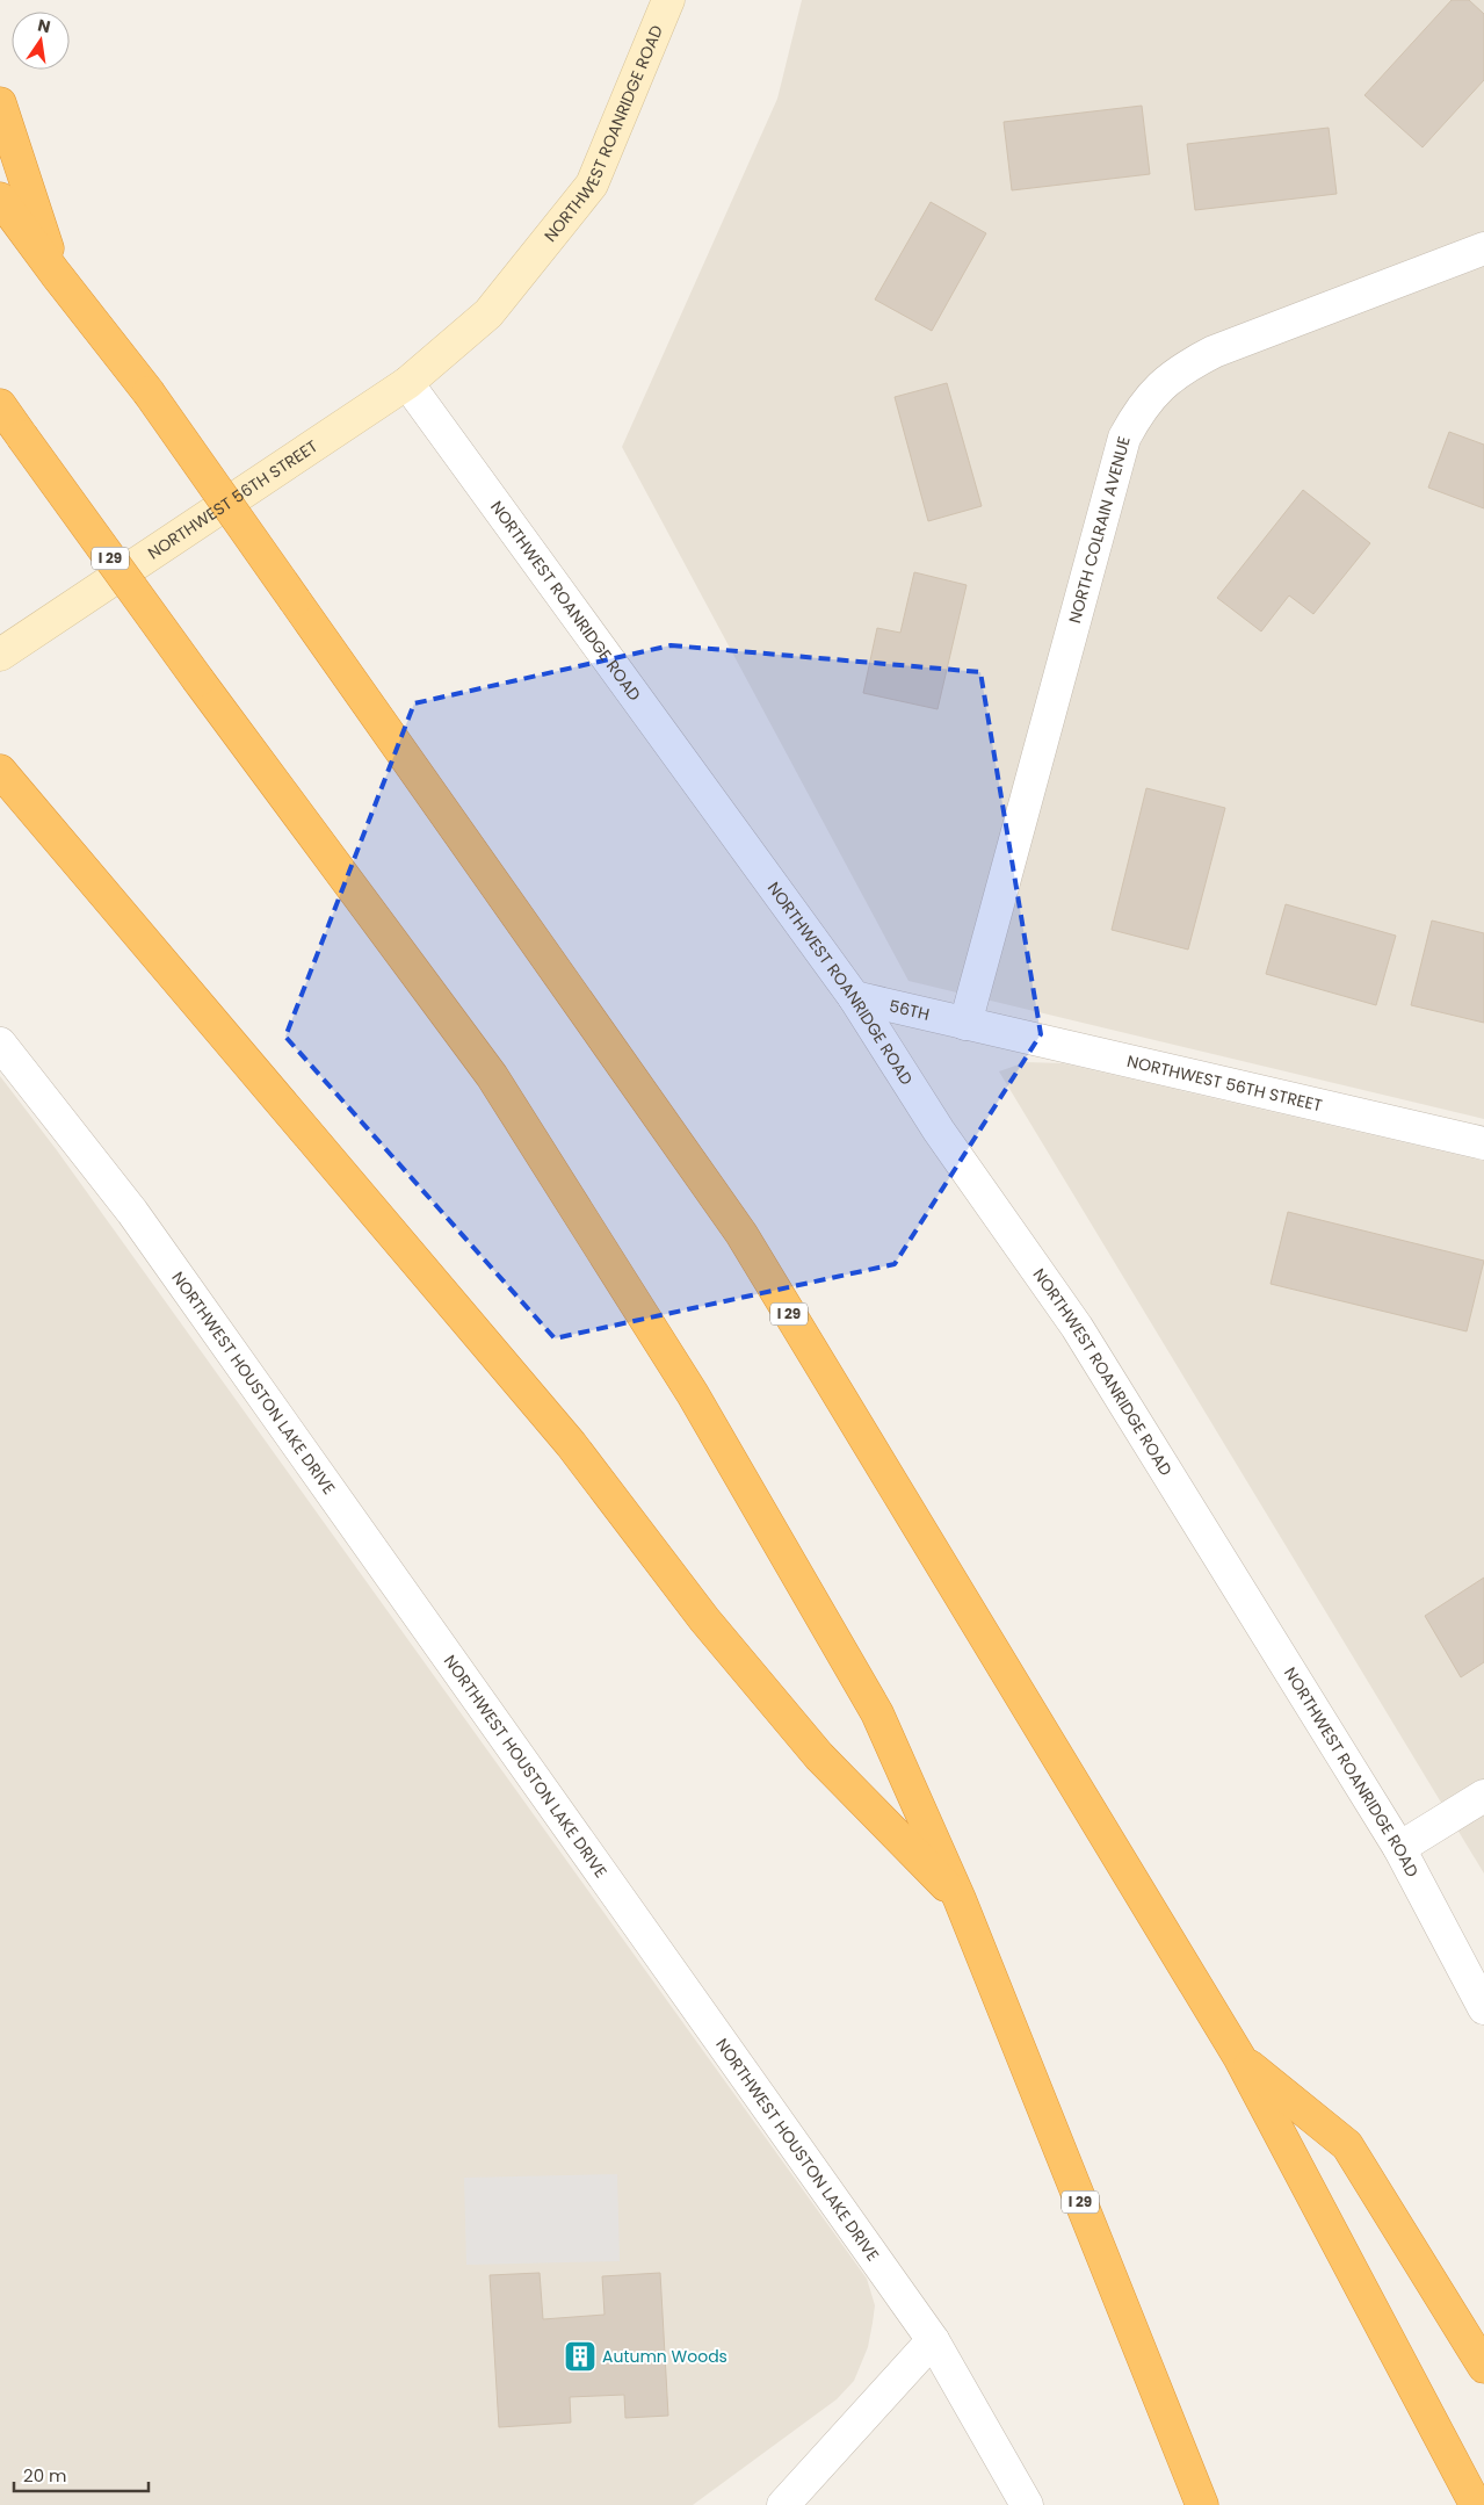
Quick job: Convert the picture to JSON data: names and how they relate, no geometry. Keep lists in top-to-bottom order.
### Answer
{
  "streets": {
    "highway": ["I 29"],
    "street": [
      "NORTHWEST ROANRIDGE ROAD",
      "NORTHWEST 56TH STREET",
      "NORTH COLRAIN AVENUE",
      "56TH",
      "NORTHWEST HOUSTON LAKE DRIVE"
    ]
  },
  "crossings": [
    ["NORTHWEST ROANRIDGE ROAD", "NORTHWEST 56TH STREET"],
    ["NORTHWEST ROANRIDGE ROAD", "56TH"],
    ["NORTHWEST 56TH STREET", "NORTH COLRAIN AVENUE"],
    ["NORTHWEST 56TH STREET", "56TH"],
    ["NORTH COLRAIN AVENUE", "56TH"]
  ],
  "places": {
    "building": ["Autumn Woods"]
  },
  "scale_bar": "20 m",
  "north": "top"
}
